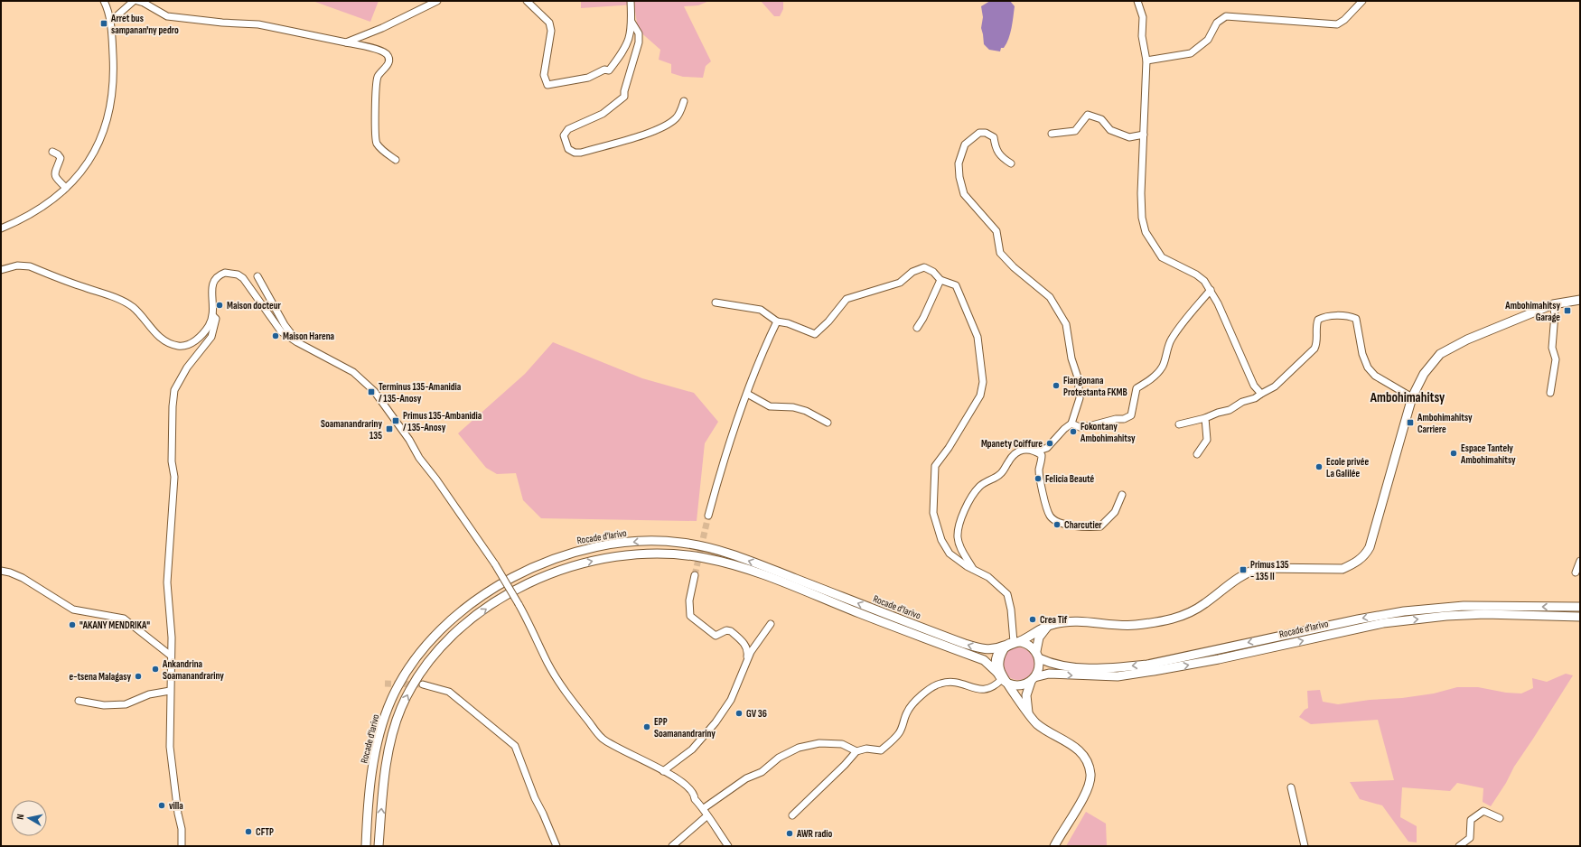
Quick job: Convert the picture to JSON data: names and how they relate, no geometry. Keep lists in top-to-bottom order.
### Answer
{
  "streets": {
    "main road": ["Rocade d'Iarivo"]
  },
  "districts": ["Ambohimahitsy"],
  "places": {
    "transit": [
      "Arret bus sampanan'ny pedro",
      "Ambohimahitsy Garage",
      "Terminus 135-Amanidia / 135-Anosy",
      "Primus 135-Ambanidia / 135-Anosy",
      "Ambohimahitsy Carriere",
      "Soamanandrariny 135",
      "Primus 135 - 135 II"
    ],
    "other": [
      "Maison docteur",
      "Maison Harena",
      "Fiangonana Protestanta FKMB",
      "Fokontany Ambohimahitsy",
      "Mpanety Coiffure",
      "Espace Tantely Ambohimahitsy",
      "Ecole privée La Galilée",
      "Felicia Beauté",
      "Charcutier",
      "Crea Tif",
      "\"AKANY MENDRIKA\"",
      "Ankandrina Soamanandrariny",
      "e-tsena Malagasy",
      "GV 36",
      "EPP Soamanandrariny",
      "villa",
      "CFTP",
      "AWR radio"
    ]
  },
  "north": "left"
}
